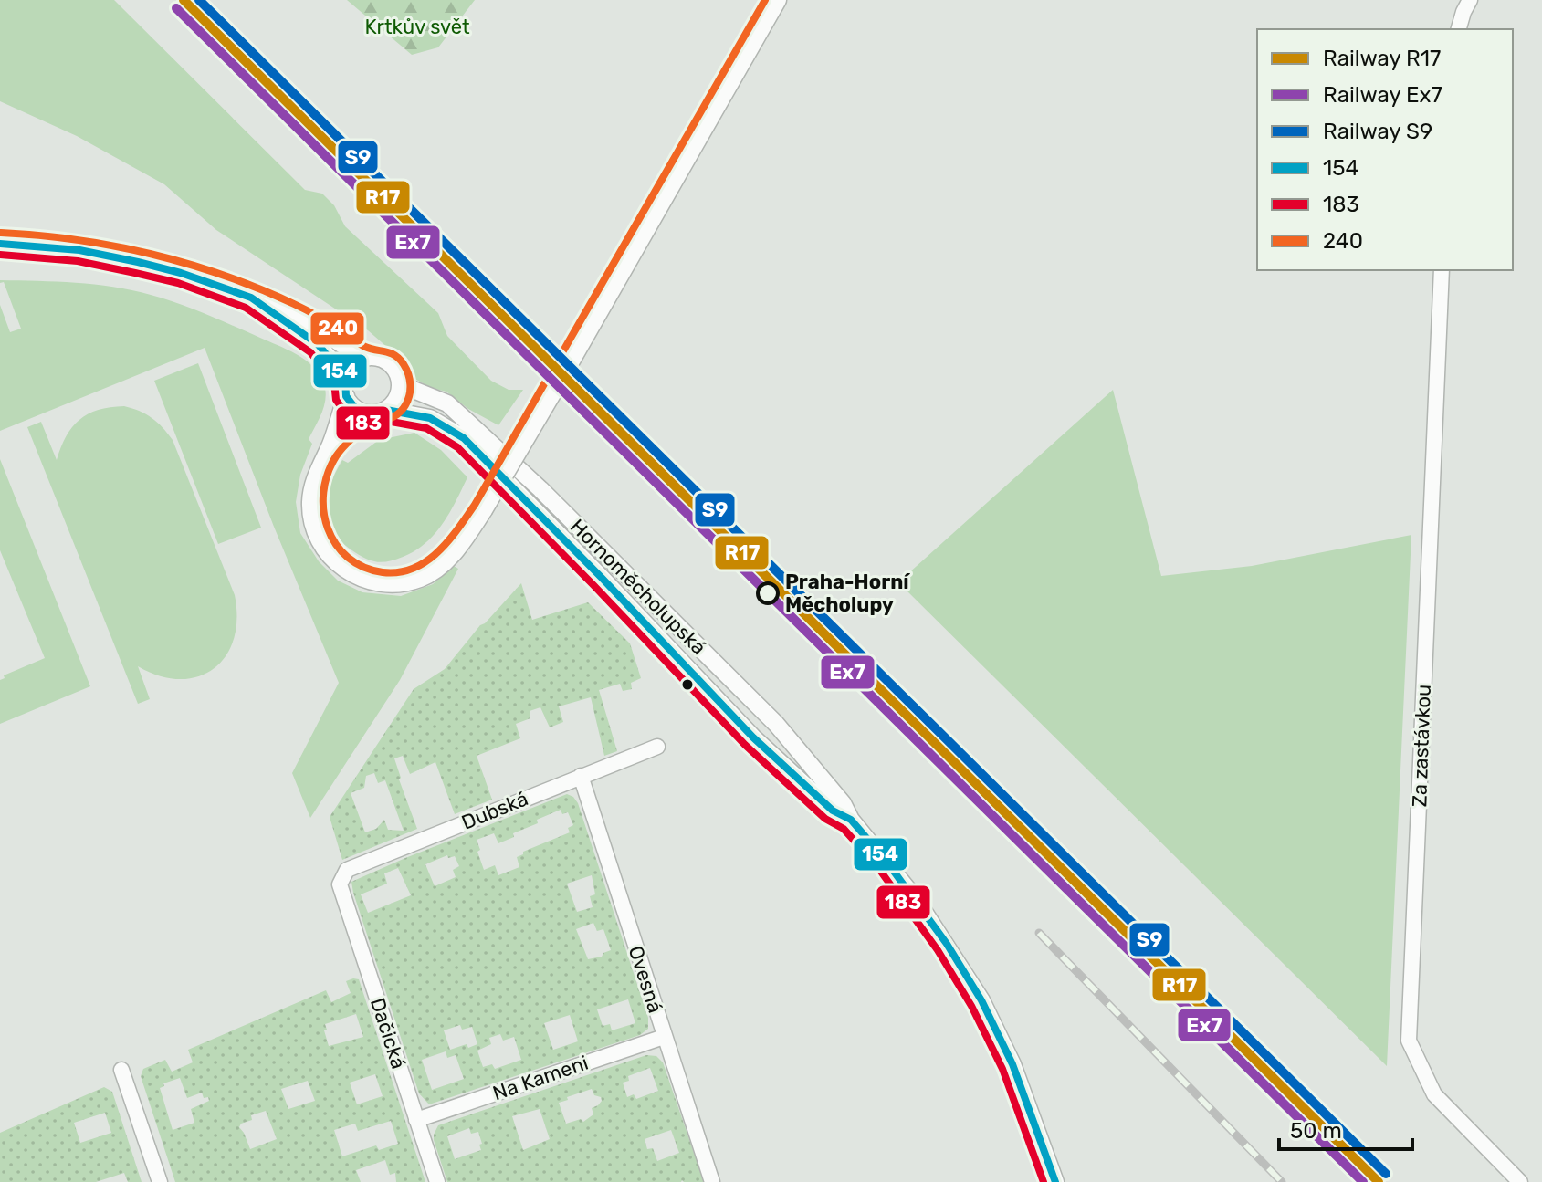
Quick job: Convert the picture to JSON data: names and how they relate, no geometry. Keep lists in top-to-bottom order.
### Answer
{
  "streets": {
    "street": [
      "Hornoměcholupská",
      "Za zastávkou",
      "Dubská",
      "Ovesná",
      "Dačická",
      "Na Kameni"
    ]
  },
  "crossings": [
    ["Dubská", "Ovesná"],
    ["Dubská", "Dačická"],
    ["Ovesná", "Na Kameni"],
    ["Dačická", "Na Kameni"]
  ],
  "parks": ["Krtkův svět"],
  "places": ["Praha-Horní Měcholupy"],
  "lines": [
    "rail line R17",
    "rail line S9",
    "transit line 240",
    "rail line Ex7",
    "transit line 154",
    "transit line 183"
  ],
  "legend": [
    "Railway R17",
    "Railway Ex7",
    "Railway S9",
    "154",
    "183",
    "240"
  ],
  "scale_bar": "50 m"
}
